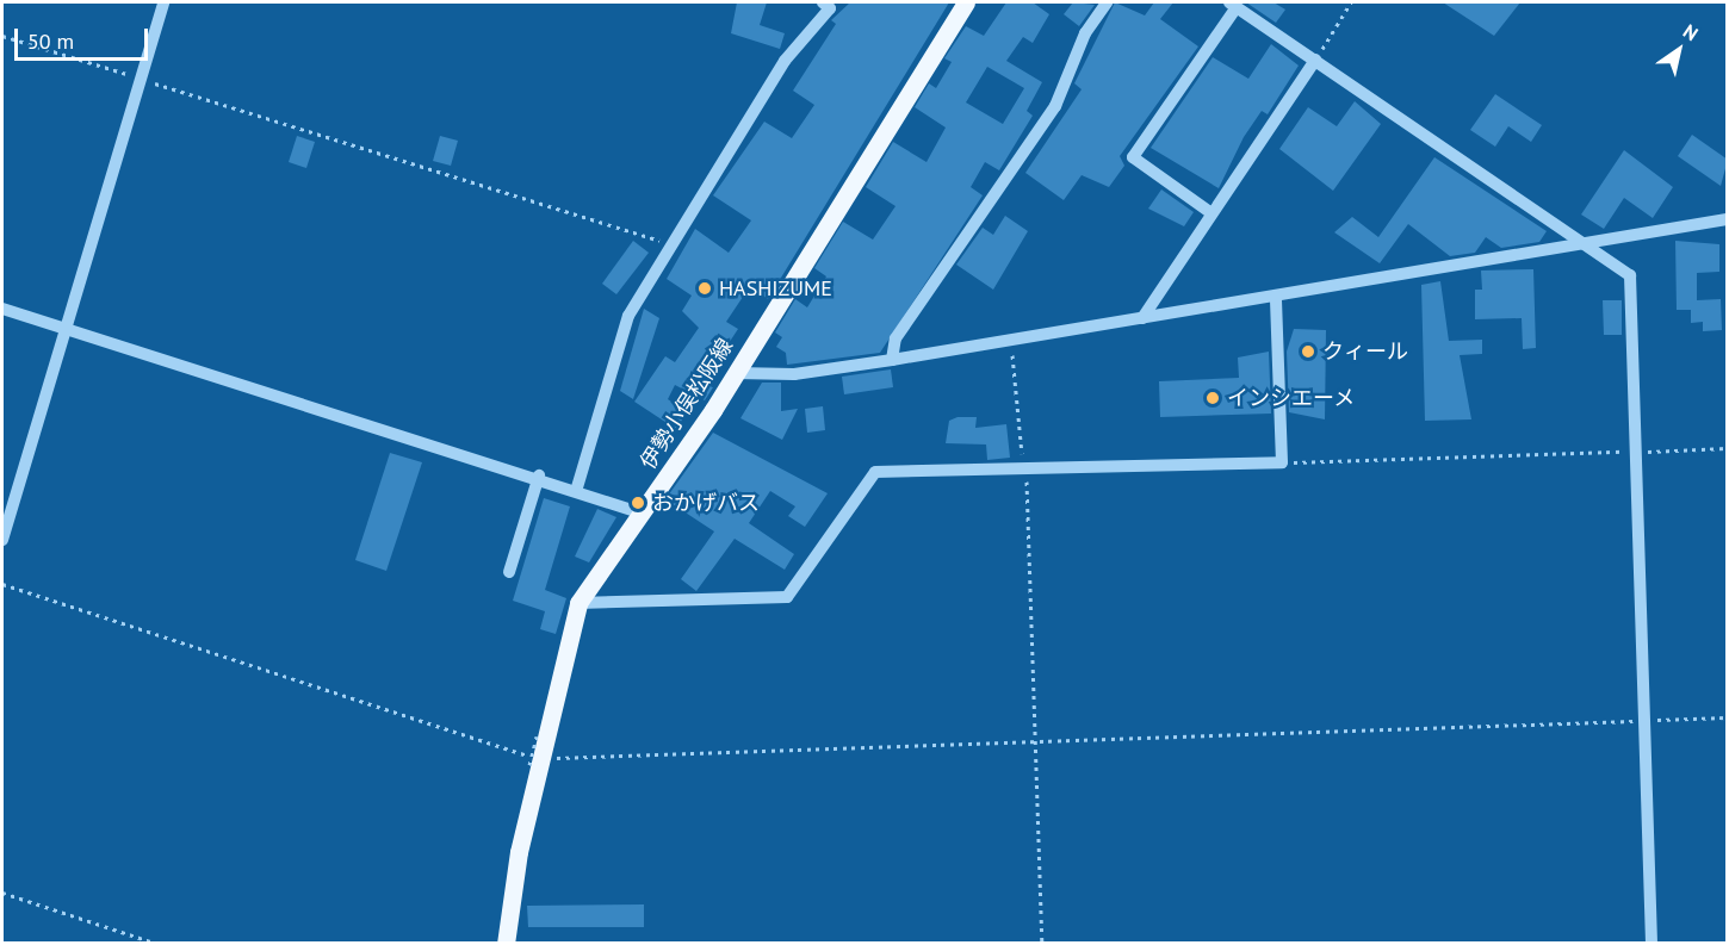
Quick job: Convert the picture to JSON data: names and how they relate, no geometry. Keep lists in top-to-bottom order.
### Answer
{
  "streets": {
    "main road": ["伊勢小俣松阪線"]
  },
  "places": [
    "HASHIZUME",
    "クィール",
    "インシエーメ",
    "おかげバス"
  ],
  "scale_bar": "50 m",
  "north": "top right"
}
